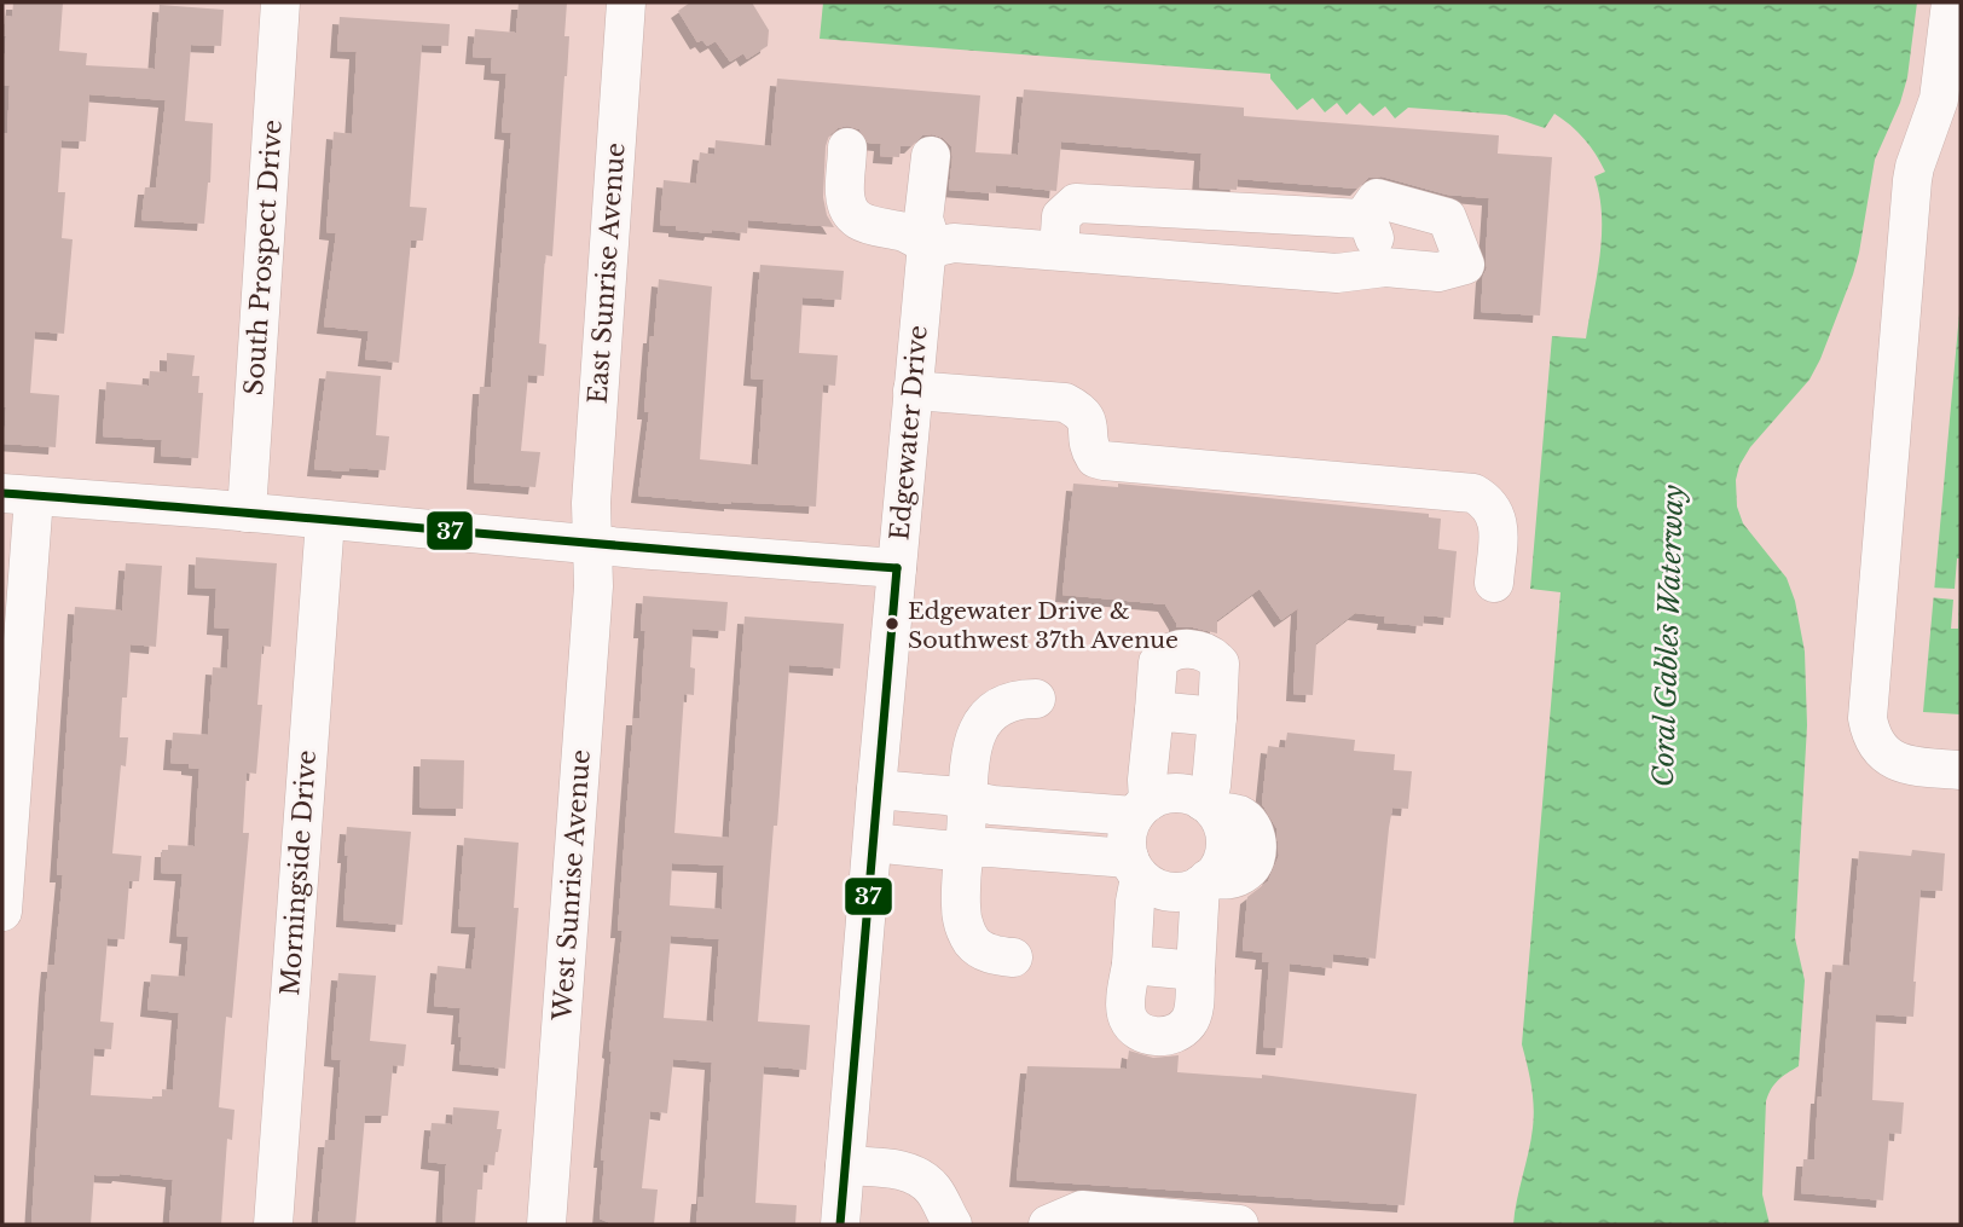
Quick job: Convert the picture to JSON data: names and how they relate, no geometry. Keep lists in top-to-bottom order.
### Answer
{
  "streets": {
    "street": [
      "South Prospect Drive",
      "East Sunrise Avenue",
      "Edgewater Drive",
      "Morningside Drive",
      "West Sunrise Avenue"
    ]
  },
  "crossings": [
    ["East Sunrise Avenue", "West Sunrise Avenue"]
  ],
  "water": ["Coral Gables Waterway"],
  "places": ["Edgewater Drive & Southwest 37th Avenue"],
  "lines": ["transit line 37"]
}
